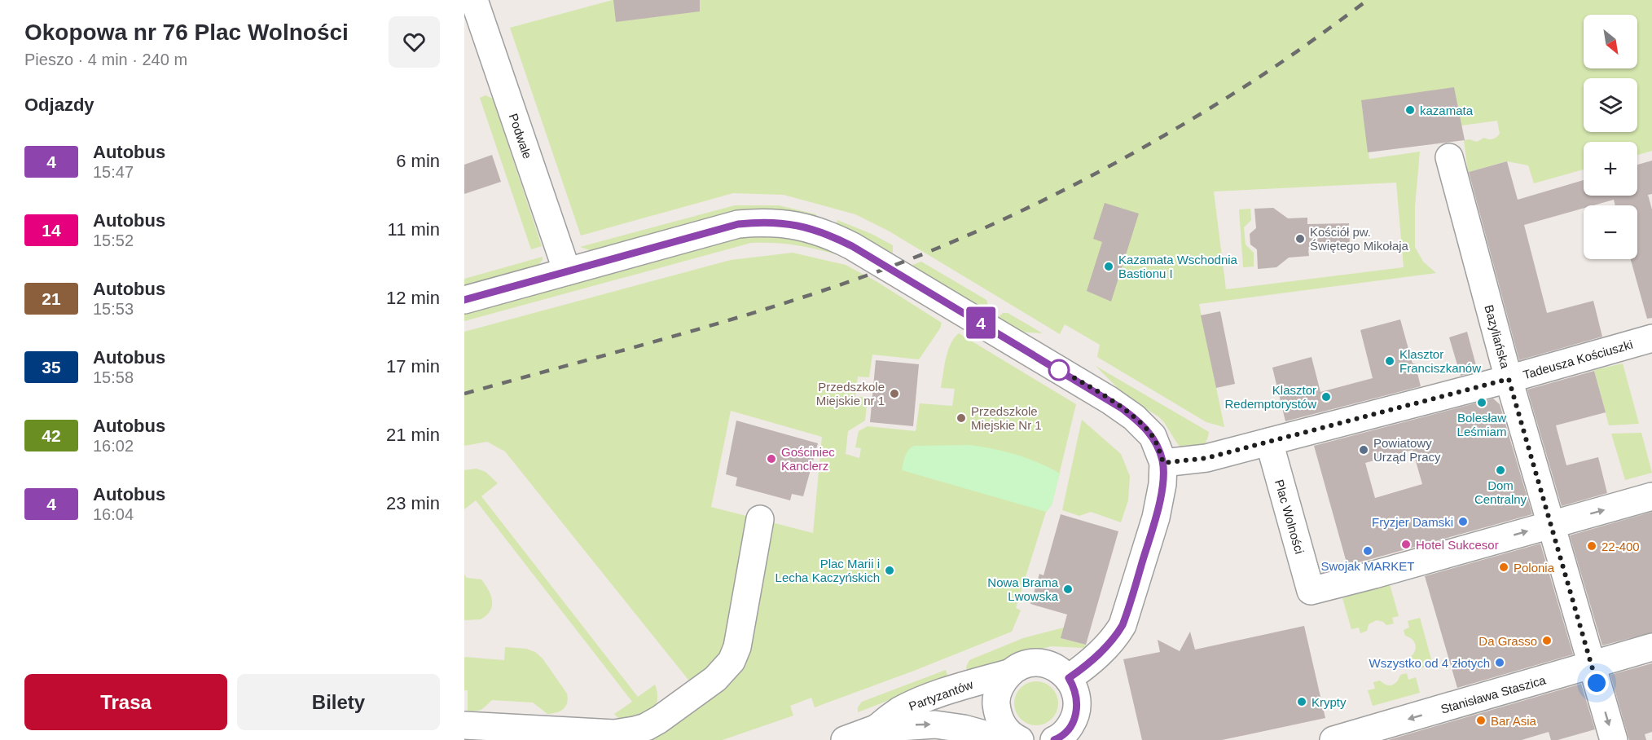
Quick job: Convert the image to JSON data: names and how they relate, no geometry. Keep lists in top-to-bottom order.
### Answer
{
  "streets": {
    "street": [
      "Podwale",
      "Bazyliańska",
      "Tadeusza Kościuszki",
      "Plac Wolności",
      "Stanisława Staszica",
      "Partyzantów"
    ]
  },
  "crossings": [
    ["Bazyliańska", "Tadeusza Kościuszki"],
    ["Bazyliańska", "Plac Wolności"],
    ["Bazyliańska", "Stanisława Staszica"],
    ["Tadeusza Kościuszki", "Plac Wolności"]
  ],
  "one_way": ["Stanisława Staszica", "Partyzantów"],
  "places": [
    "kazamata",
    "Kościół pw. Świętego Mikołaja",
    "Kazamata Wschodnia Bastionu I",
    "Klasztor Franciszkanów",
    "Przedszkole Miejskie nr 1",
    "Klasztor Redemptorystów",
    "Bolesław Leśmiam",
    "Przedszkole Miejskie Nr 1",
    "Powiatowy Urząd Pracy",
    "Gościniec Kanclerz",
    "Dom Centralny",
    "Fryzjer Damski",
    "Hotel Sukcesor",
    "22-400",
    "Swojak MARKET",
    "Polonia",
    "Plac Marii i Lecha Kaczyńskich",
    "Nowa Brama Lwowska",
    "Da Grasso",
    "Wszystko od 4 złotych",
    "Krypty",
    "Bar Asia"
  ],
  "lines": ["bus line 4"],
  "north": "bottom right",
  "page": {
    "heading": [
      ["Okopowa nr 76 Plac Wolności", "Pieszo · 4 min · 240 m"],
      "Odjazdy"
    ],
    "on_map": "4",
    "map_buttons": ["+", "−"],
    "list": [
      {
        "mark": "4",
        "name": "Autobus",
        "note": "15:47",
        "value": "6 min"
      },
      {
        "mark": "14",
        "name": "Autobus",
        "note": "15:52",
        "value": "11 min"
      },
      {
        "mark": "21",
        "name": "Autobus",
        "note": "15:53",
        "value": "12 min"
      },
      {
        "mark": "35",
        "name": "Autobus",
        "note": "15:58",
        "value": "17 min"
      },
      {
        "mark": "42",
        "name": "Autobus",
        "note": "16:02",
        "value": "21 min"
      },
      {
        "mark": "4",
        "name": "Autobus",
        "note": "16:04",
        "value": "23 min"
      }
    ],
    "buttons": ["Trasa", "Bilety"]
  }
}
